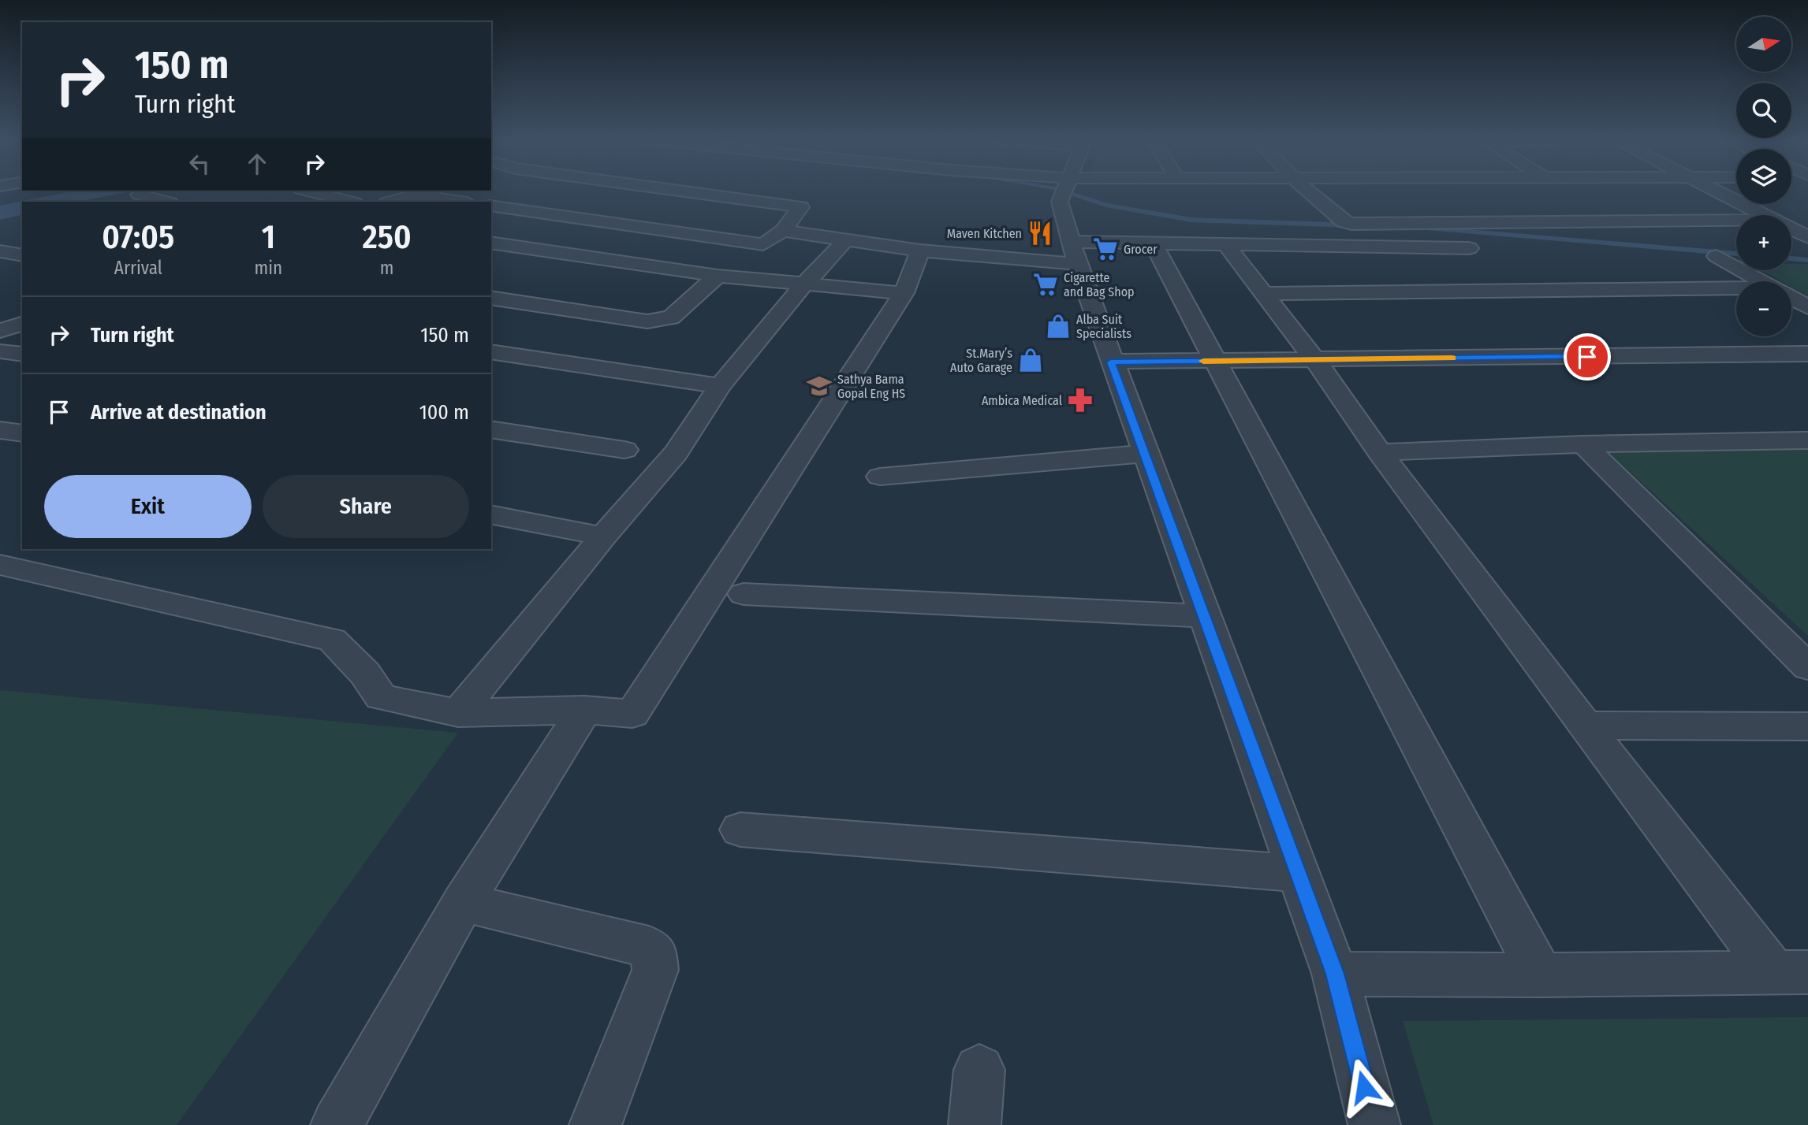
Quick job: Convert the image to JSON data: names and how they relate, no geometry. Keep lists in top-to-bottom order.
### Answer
{
  "places": {
    "restaurant": ["Maven Kitchen"],
    "supermarket": ["Grocer", "Cigarette and Bag Shop"],
    "shop": ["Alba Suit Specialists", "St.Mary’s Auto Garage"],
    "school or university": ["Sathya Bama Gopal Eng HS"],
    "pharmacy": ["Ambica Medical"]
  },
  "north": "right",
  "page": {
    "map_buttons": ["+", "−"],
    "turn": ["150 m", "Turn right"],
    "eta": [
      "07:05",
      "Arrival",
      "1",
      "min",
      "250",
      "m"
    ],
    "list": [
      {
        "name": "Turn right",
        "value": "150 m"
      },
      {
        "name": "Arrive at destination",
        "value": "100 m"
      }
    ],
    "buttons": ["Exit", "Share"]
  }
}
